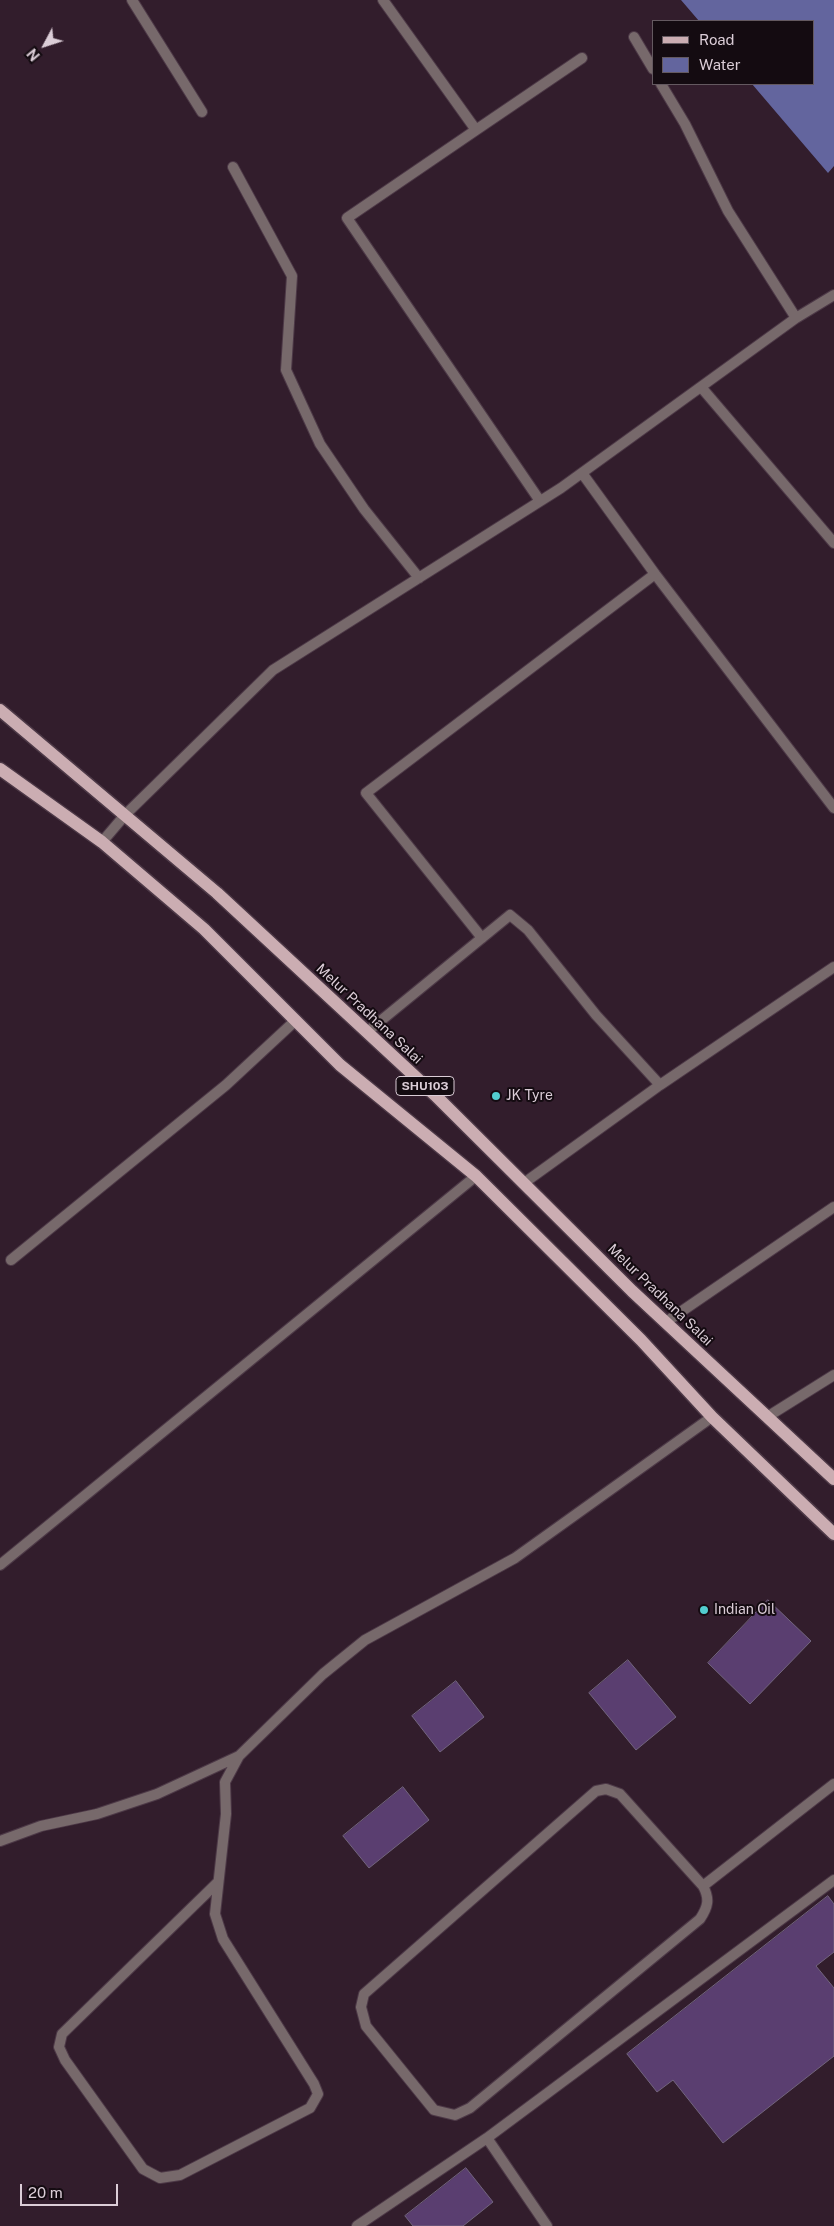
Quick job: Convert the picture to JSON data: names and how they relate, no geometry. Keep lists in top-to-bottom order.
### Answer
{
  "streets": {
    "main road": ["Melur Pradhana Salai", "SHU103"]
  },
  "places": ["JK Tyre", "Indian Oil"],
  "legend": ["Road", "Water"],
  "scale_bar": "20 m",
  "north": "bottom left"
}
